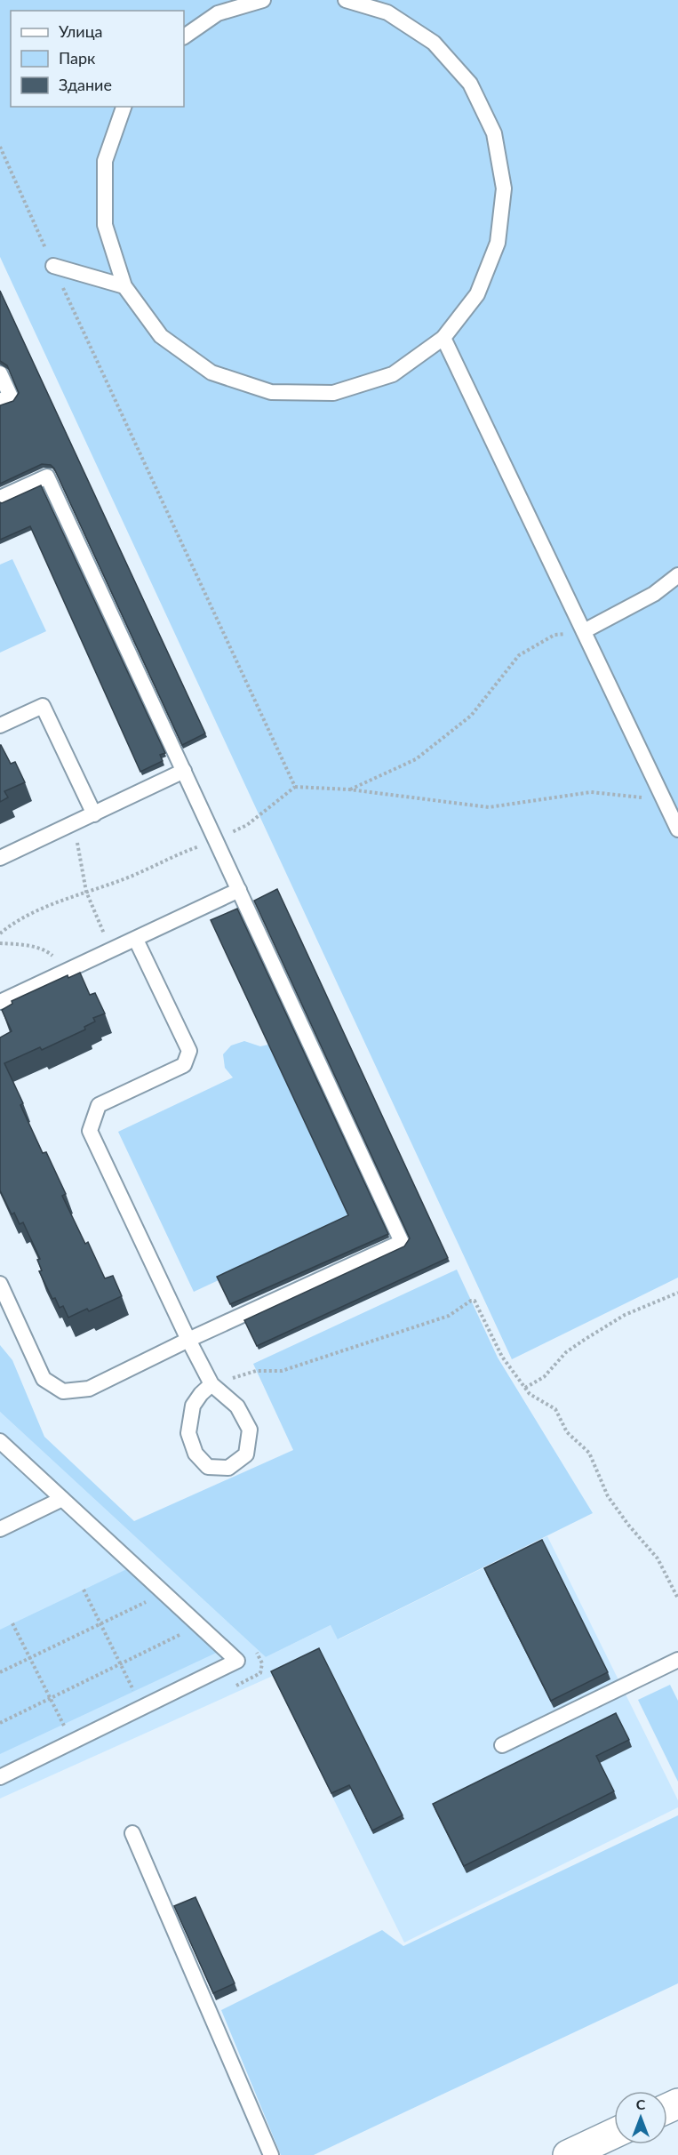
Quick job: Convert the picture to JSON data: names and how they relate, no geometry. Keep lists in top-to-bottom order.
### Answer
{
  "legend": ["Улица", "Парк", "Здание"],
  "north": "top"
}
